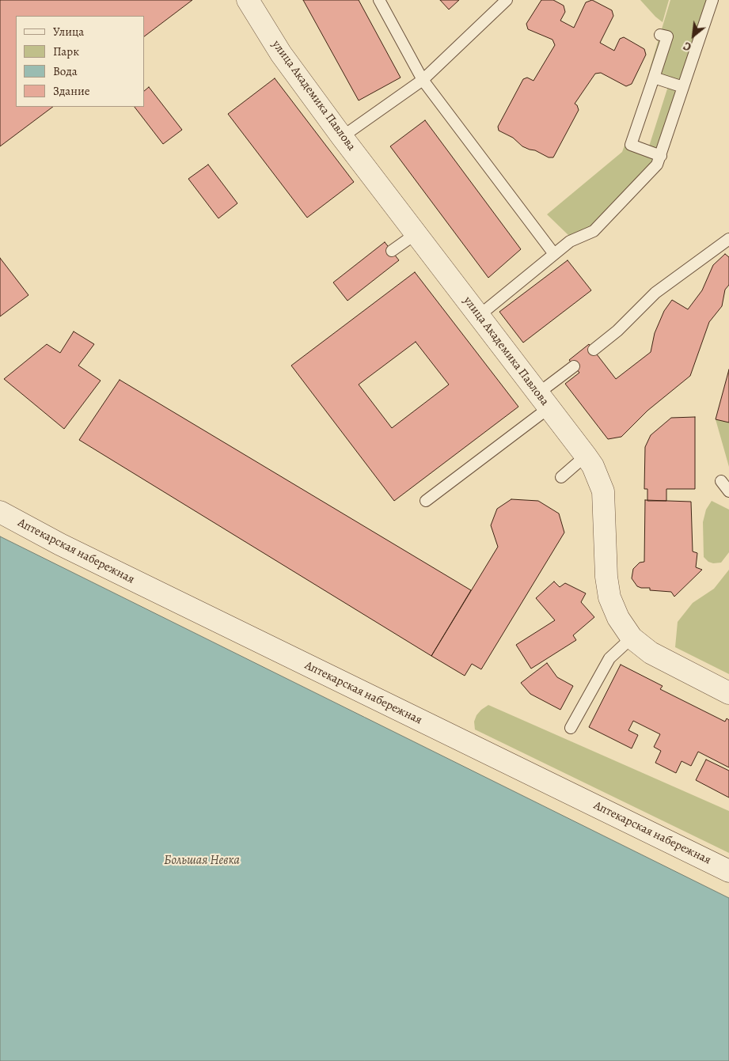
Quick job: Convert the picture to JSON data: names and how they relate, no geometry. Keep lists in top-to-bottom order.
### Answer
{
  "streets": {
    "street": ["улица Академика Павлова", "Аптекарская набережная"]
  },
  "water": ["Большая Невка"],
  "legend": [
    "Улица",
    "Парк",
    "Вода",
    "Здание"
  ],
  "north": "bottom left"
}
